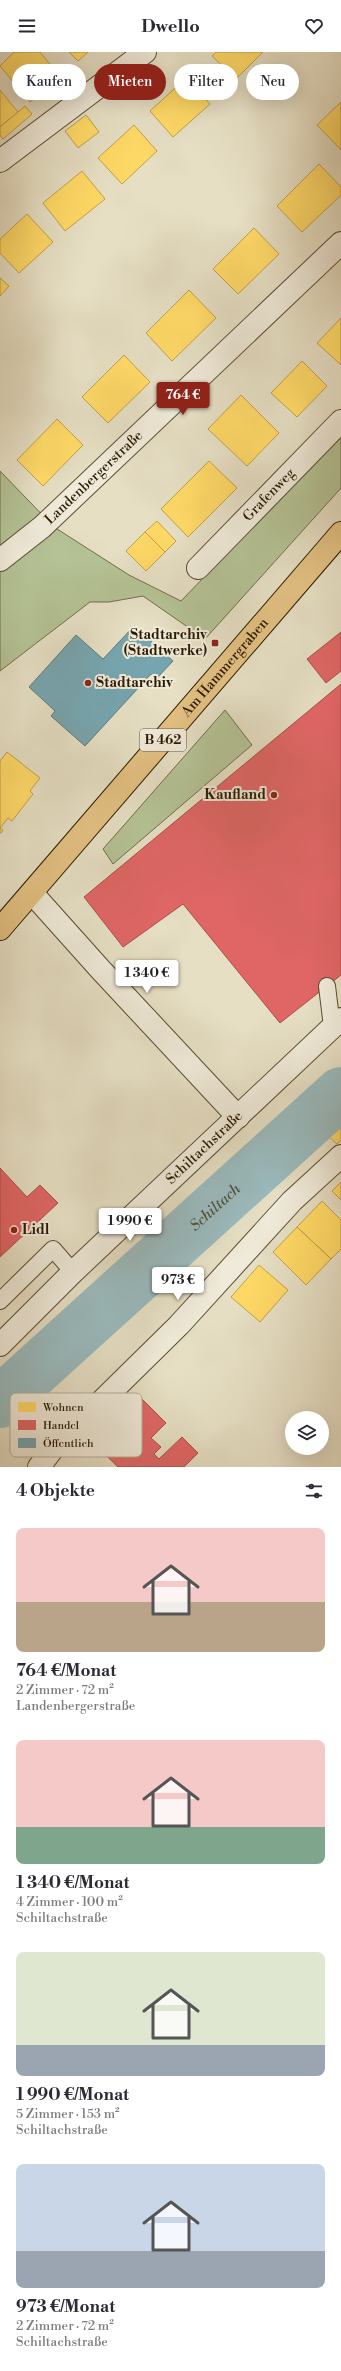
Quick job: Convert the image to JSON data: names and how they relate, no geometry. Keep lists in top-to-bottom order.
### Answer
{
  "streets": {
    "main road": ["Am Hammergraben", "B 462"],
    "street": ["Landenbergerstraße", "Grafenweg", "Schiltachstraße"]
  },
  "water": ["Schiltach"],
  "places": {
    "transit": ["Stadtarchiv (Stadtwerke)"],
    "other": ["Stadtarchiv", "Kaufland", "Lidl"]
  },
  "legend": ["Wohnen", "Handel", "Öffentlich"],
  "page": {
    "header": "Dwello",
    "chip": [
      "Kaufen",
      "Mieten",
      "Filter",
      "Neu"
    ],
    "price": [
      "764 €",
      "1 340 €",
      "1 990 €",
      "973 €"
    ],
    "heading": "4 Objekte",
    "list": [
      {
        "name": "764 €/Monat",
        "note": "2 Zimmer · 72 m² · Landenbergerstraße"
      },
      {
        "name": "1 340 €/Monat",
        "note": "4 Zimmer · 100 m² · Schiltachstraße"
      },
      {
        "name": "1 990 €/Monat",
        "note": "5 Zimmer · 153 m² · Schiltachstraße"
      },
      {
        "name": "973 €/Monat",
        "note": "2 Zimmer · 72 m² · Schiltachstraße"
      }
    ]
  }
}
